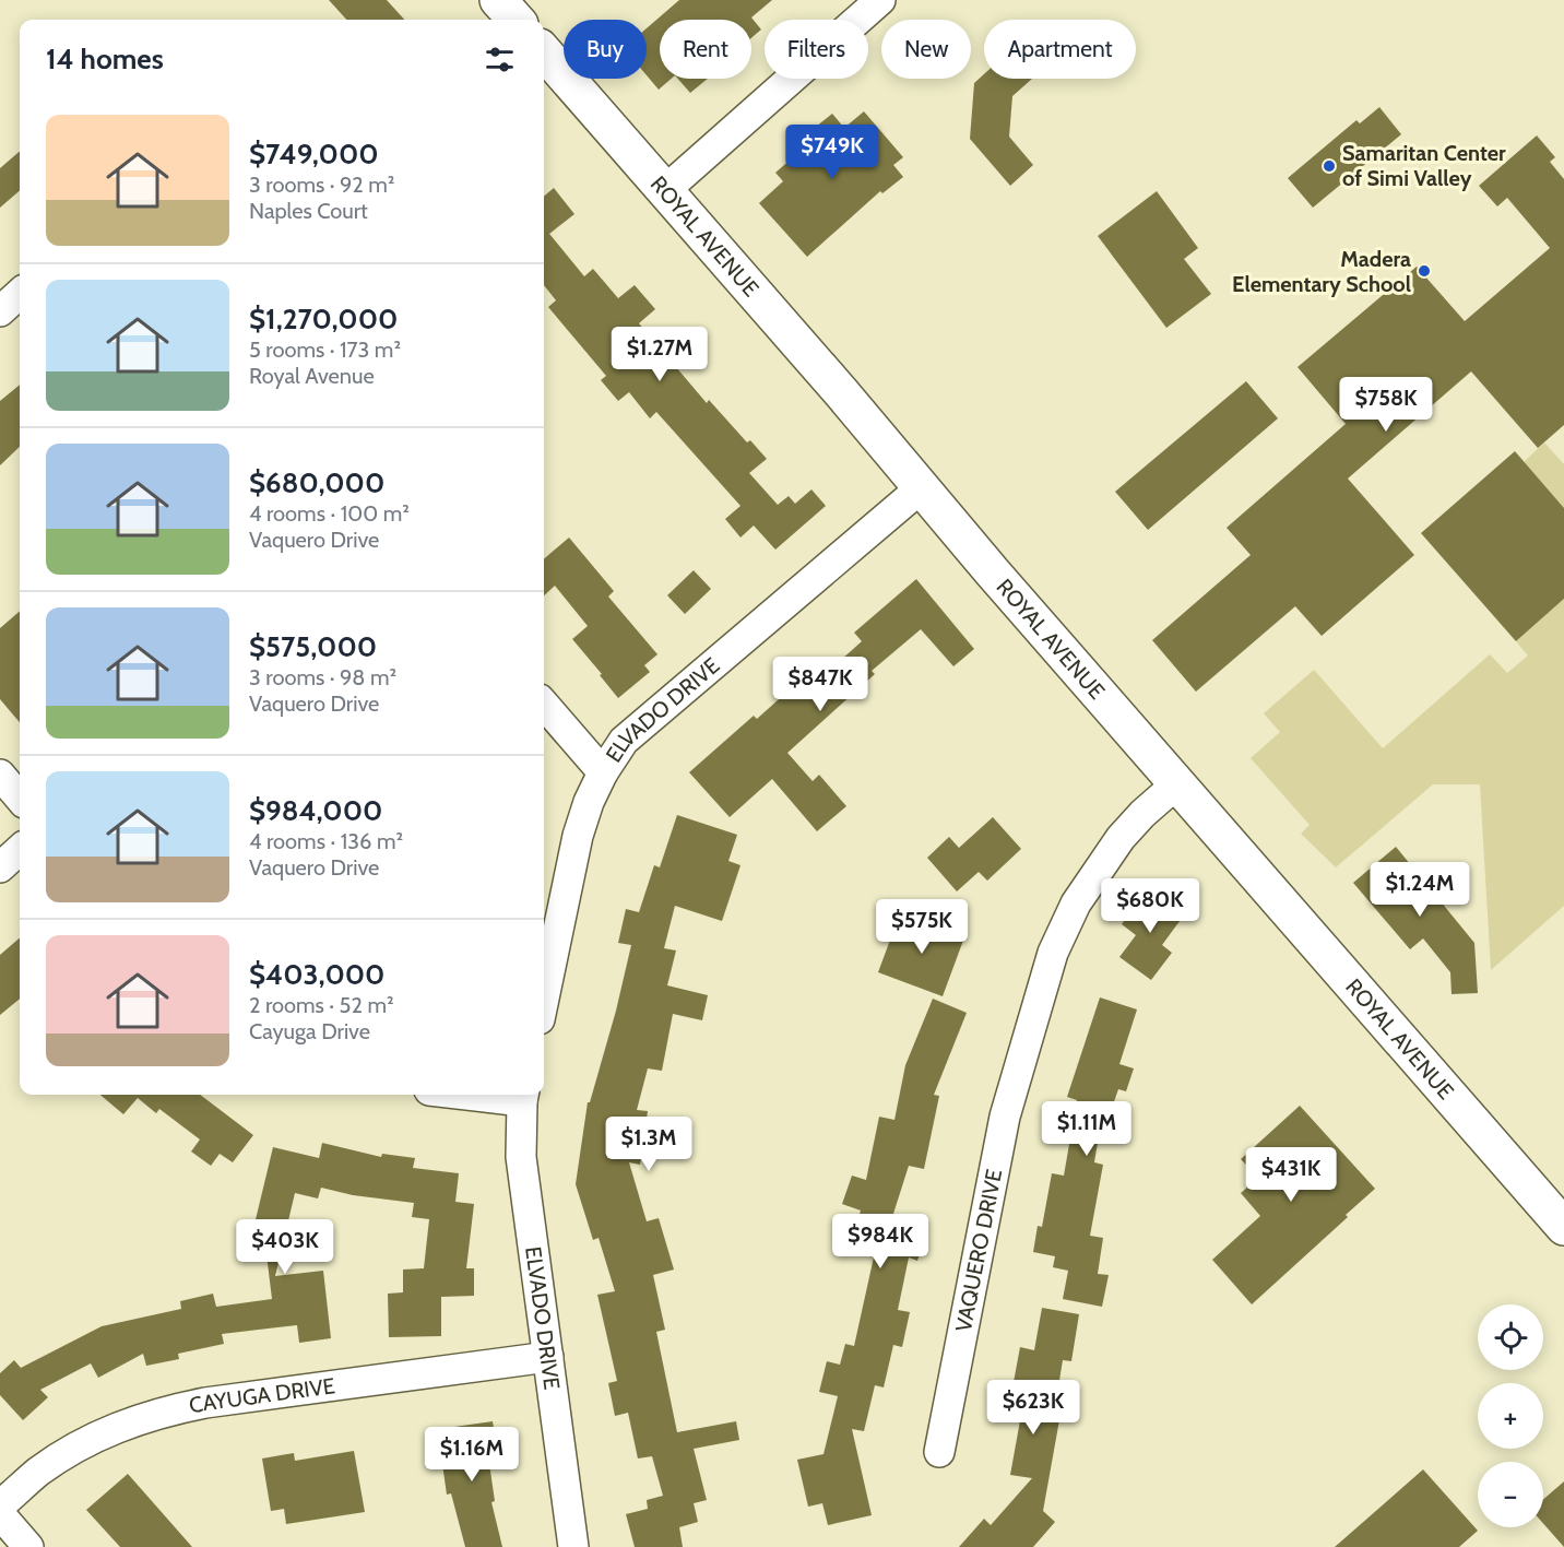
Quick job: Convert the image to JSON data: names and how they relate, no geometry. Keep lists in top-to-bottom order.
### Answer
{
  "streets": {
    "main road": ["ROYAL AVENUE"],
    "street": ["ELVADO DRIVE", "VAQUERO DRIVE", "CAYUGA DRIVE"]
  },
  "crossings": [
    ["ROYAL AVENUE", "ELVADO DRIVE"],
    ["ROYAL AVENUE", "VAQUERO DRIVE"],
    ["ELVADO DRIVE", "CAYUGA DRIVE"]
  ],
  "places": ["Samaritan Center of Simi Valley", "Madera Elementary School"],
  "page": {
    "chip": [
      "Buy",
      "Rent",
      "Filters",
      "New",
      "Apartment"
    ],
    "heading": "14 homes",
    "list": [
      {
        "name": "$749,000",
        "note": "3 rooms · 92 m² · Naples Court"
      },
      {
        "name": "$1,270,000",
        "note": "5 rooms · 173 m² · Royal Avenue"
      },
      {
        "name": "$680,000",
        "note": "4 rooms · 100 m² · Vaquero Drive"
      },
      {
        "name": "$575,000",
        "note": "3 rooms · 98 m² · Vaquero Drive"
      },
      {
        "name": "$984,000",
        "note": "4 rooms · 136 m² · Vaquero Drive"
      },
      {
        "name": "$403,000",
        "note": "2 rooms · 52 m² · Cayuga Drive"
      }
    ],
    "price": [
      "$749K",
      "$1.27M",
      "$758K",
      "$847K",
      "$1.24M",
      "$680K",
      "$575K",
      "$1.11M",
      "$1.3M",
      "$431K",
      "$984K",
      "$403K",
      "$623K",
      "$1.16M"
    ],
    "map_buttons": ["+", "−"]
  }
}
